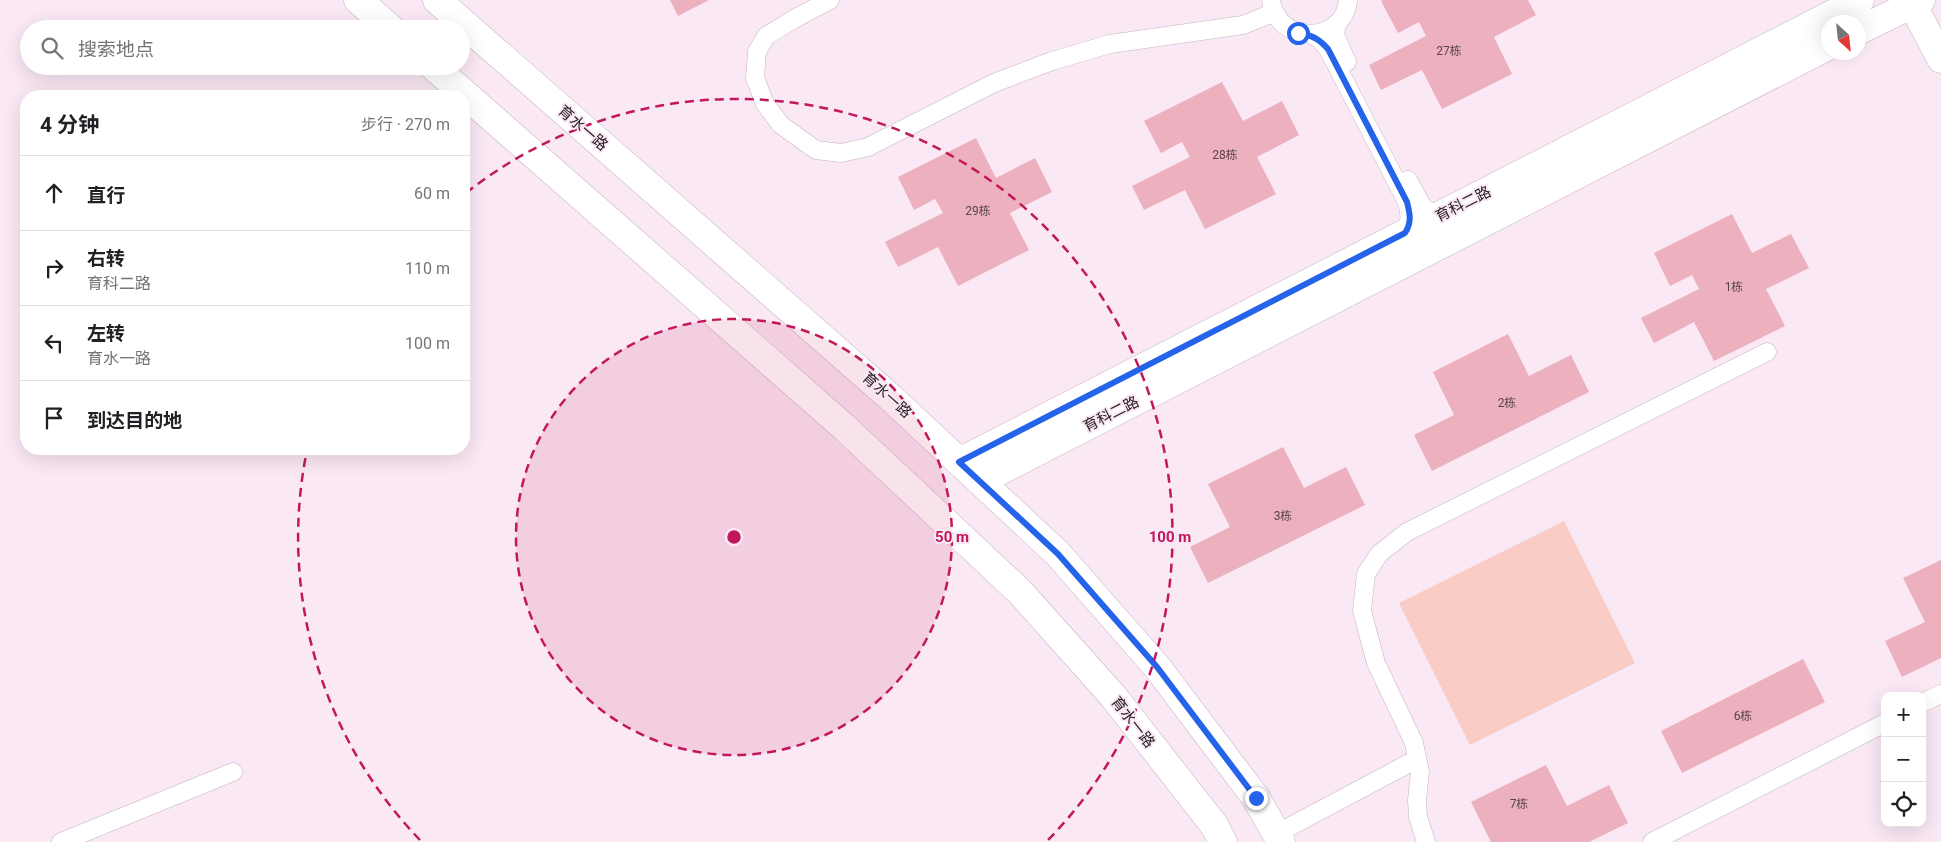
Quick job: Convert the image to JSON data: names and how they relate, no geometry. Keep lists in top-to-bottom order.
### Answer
{
  "streets": {
    "street": ["育水一路", "育科二路"]
  },
  "crossings": [
    ["育水一路", "育科二路"]
  ],
  "house_numbers": [
    "27栋",
    "28栋",
    "29栋",
    "1栋",
    "2栋",
    "3栋",
    "6栋",
    "7栋"
  ],
  "north": "bottom right",
  "page": {
    "search": "搜索地点",
    "heading": ["4 分钟", "步行 · 270 m"],
    "list": [
      ["直行", "60 m"],
      ["右转", "育科二路", "110 m"],
      ["左转", "育水一路", "100 m"],
      "到达目的地"
    ],
    "map_buttons": ["+", "−"]
  },
  "rings": ["50 m", "100 m"]
}
